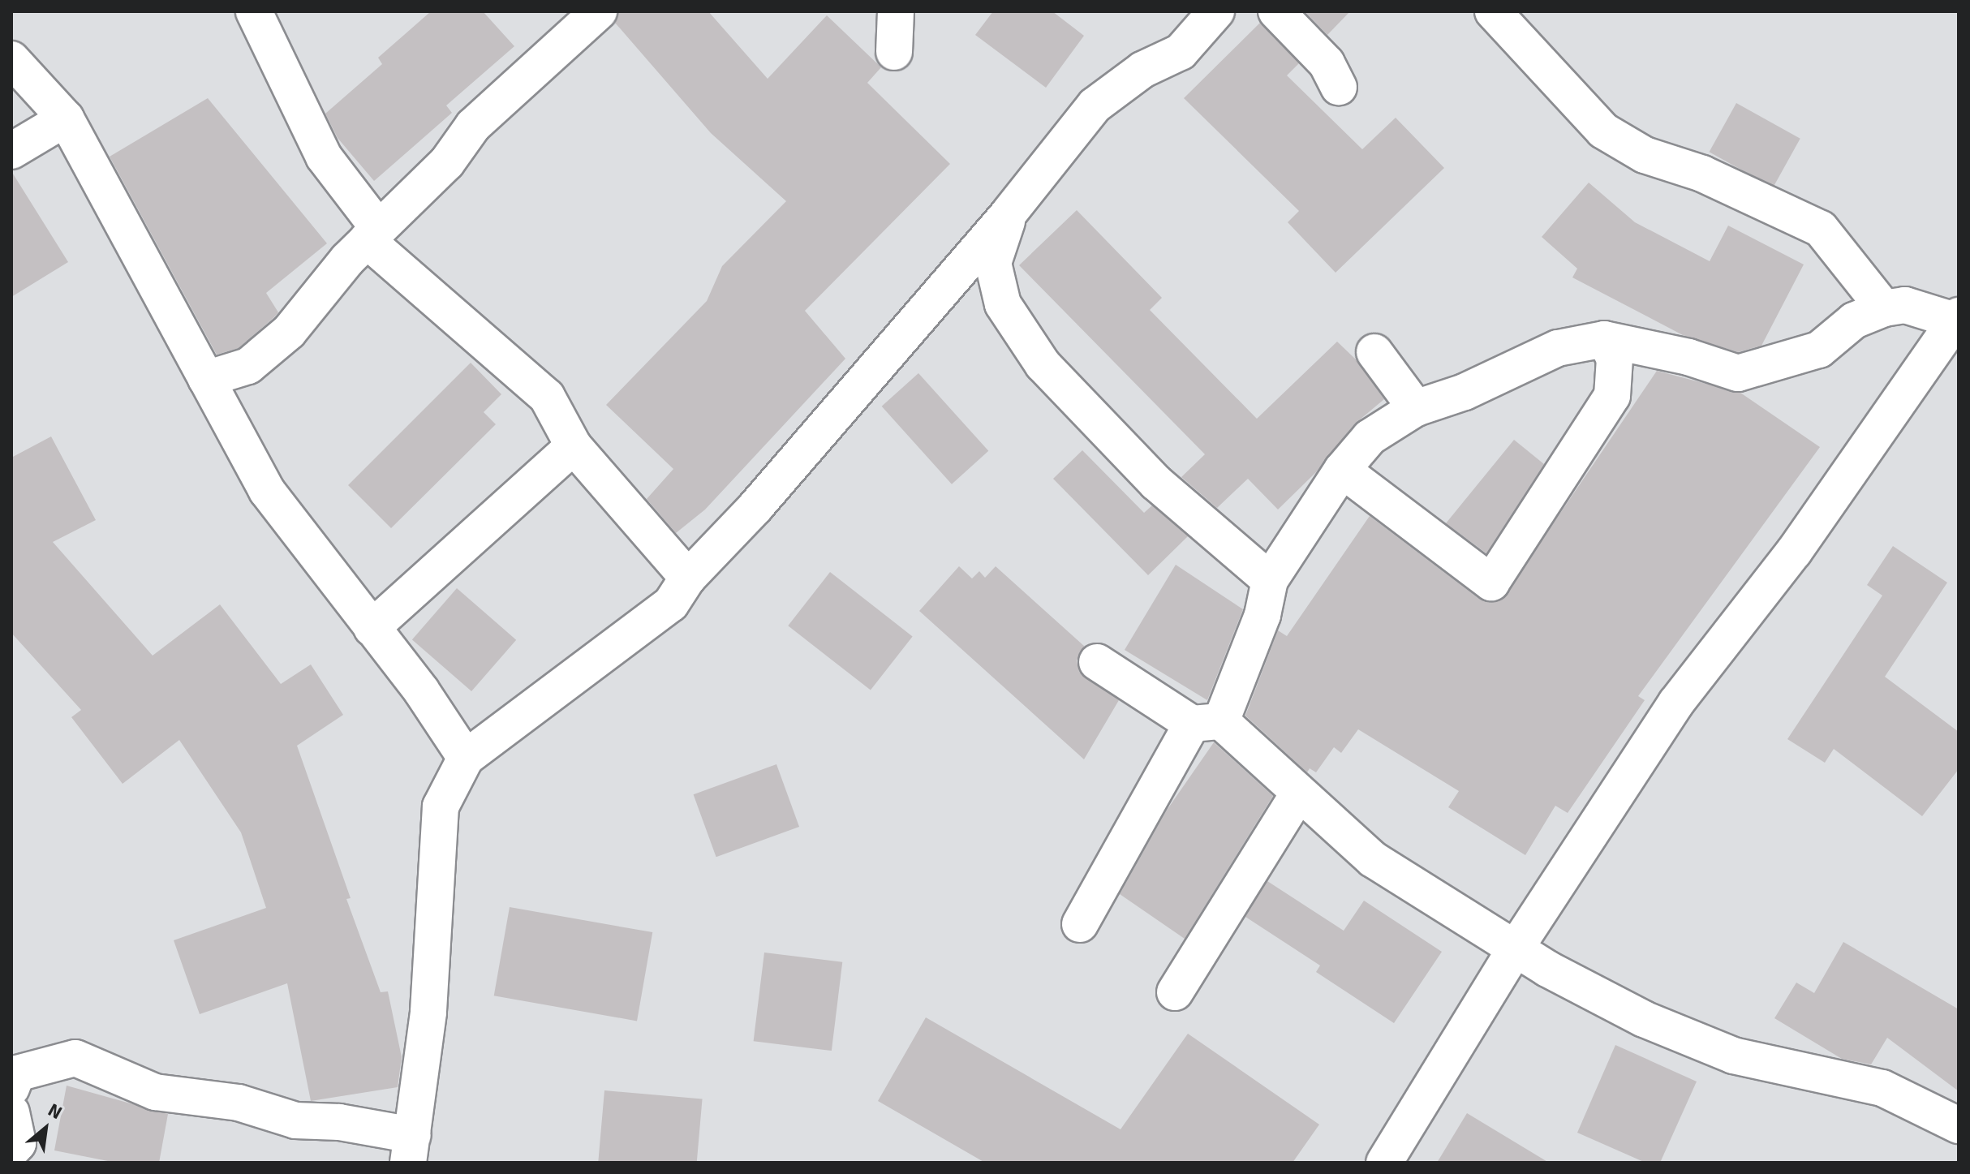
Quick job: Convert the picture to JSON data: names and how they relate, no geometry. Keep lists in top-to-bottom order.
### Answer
{
  "north": "top right"
}
